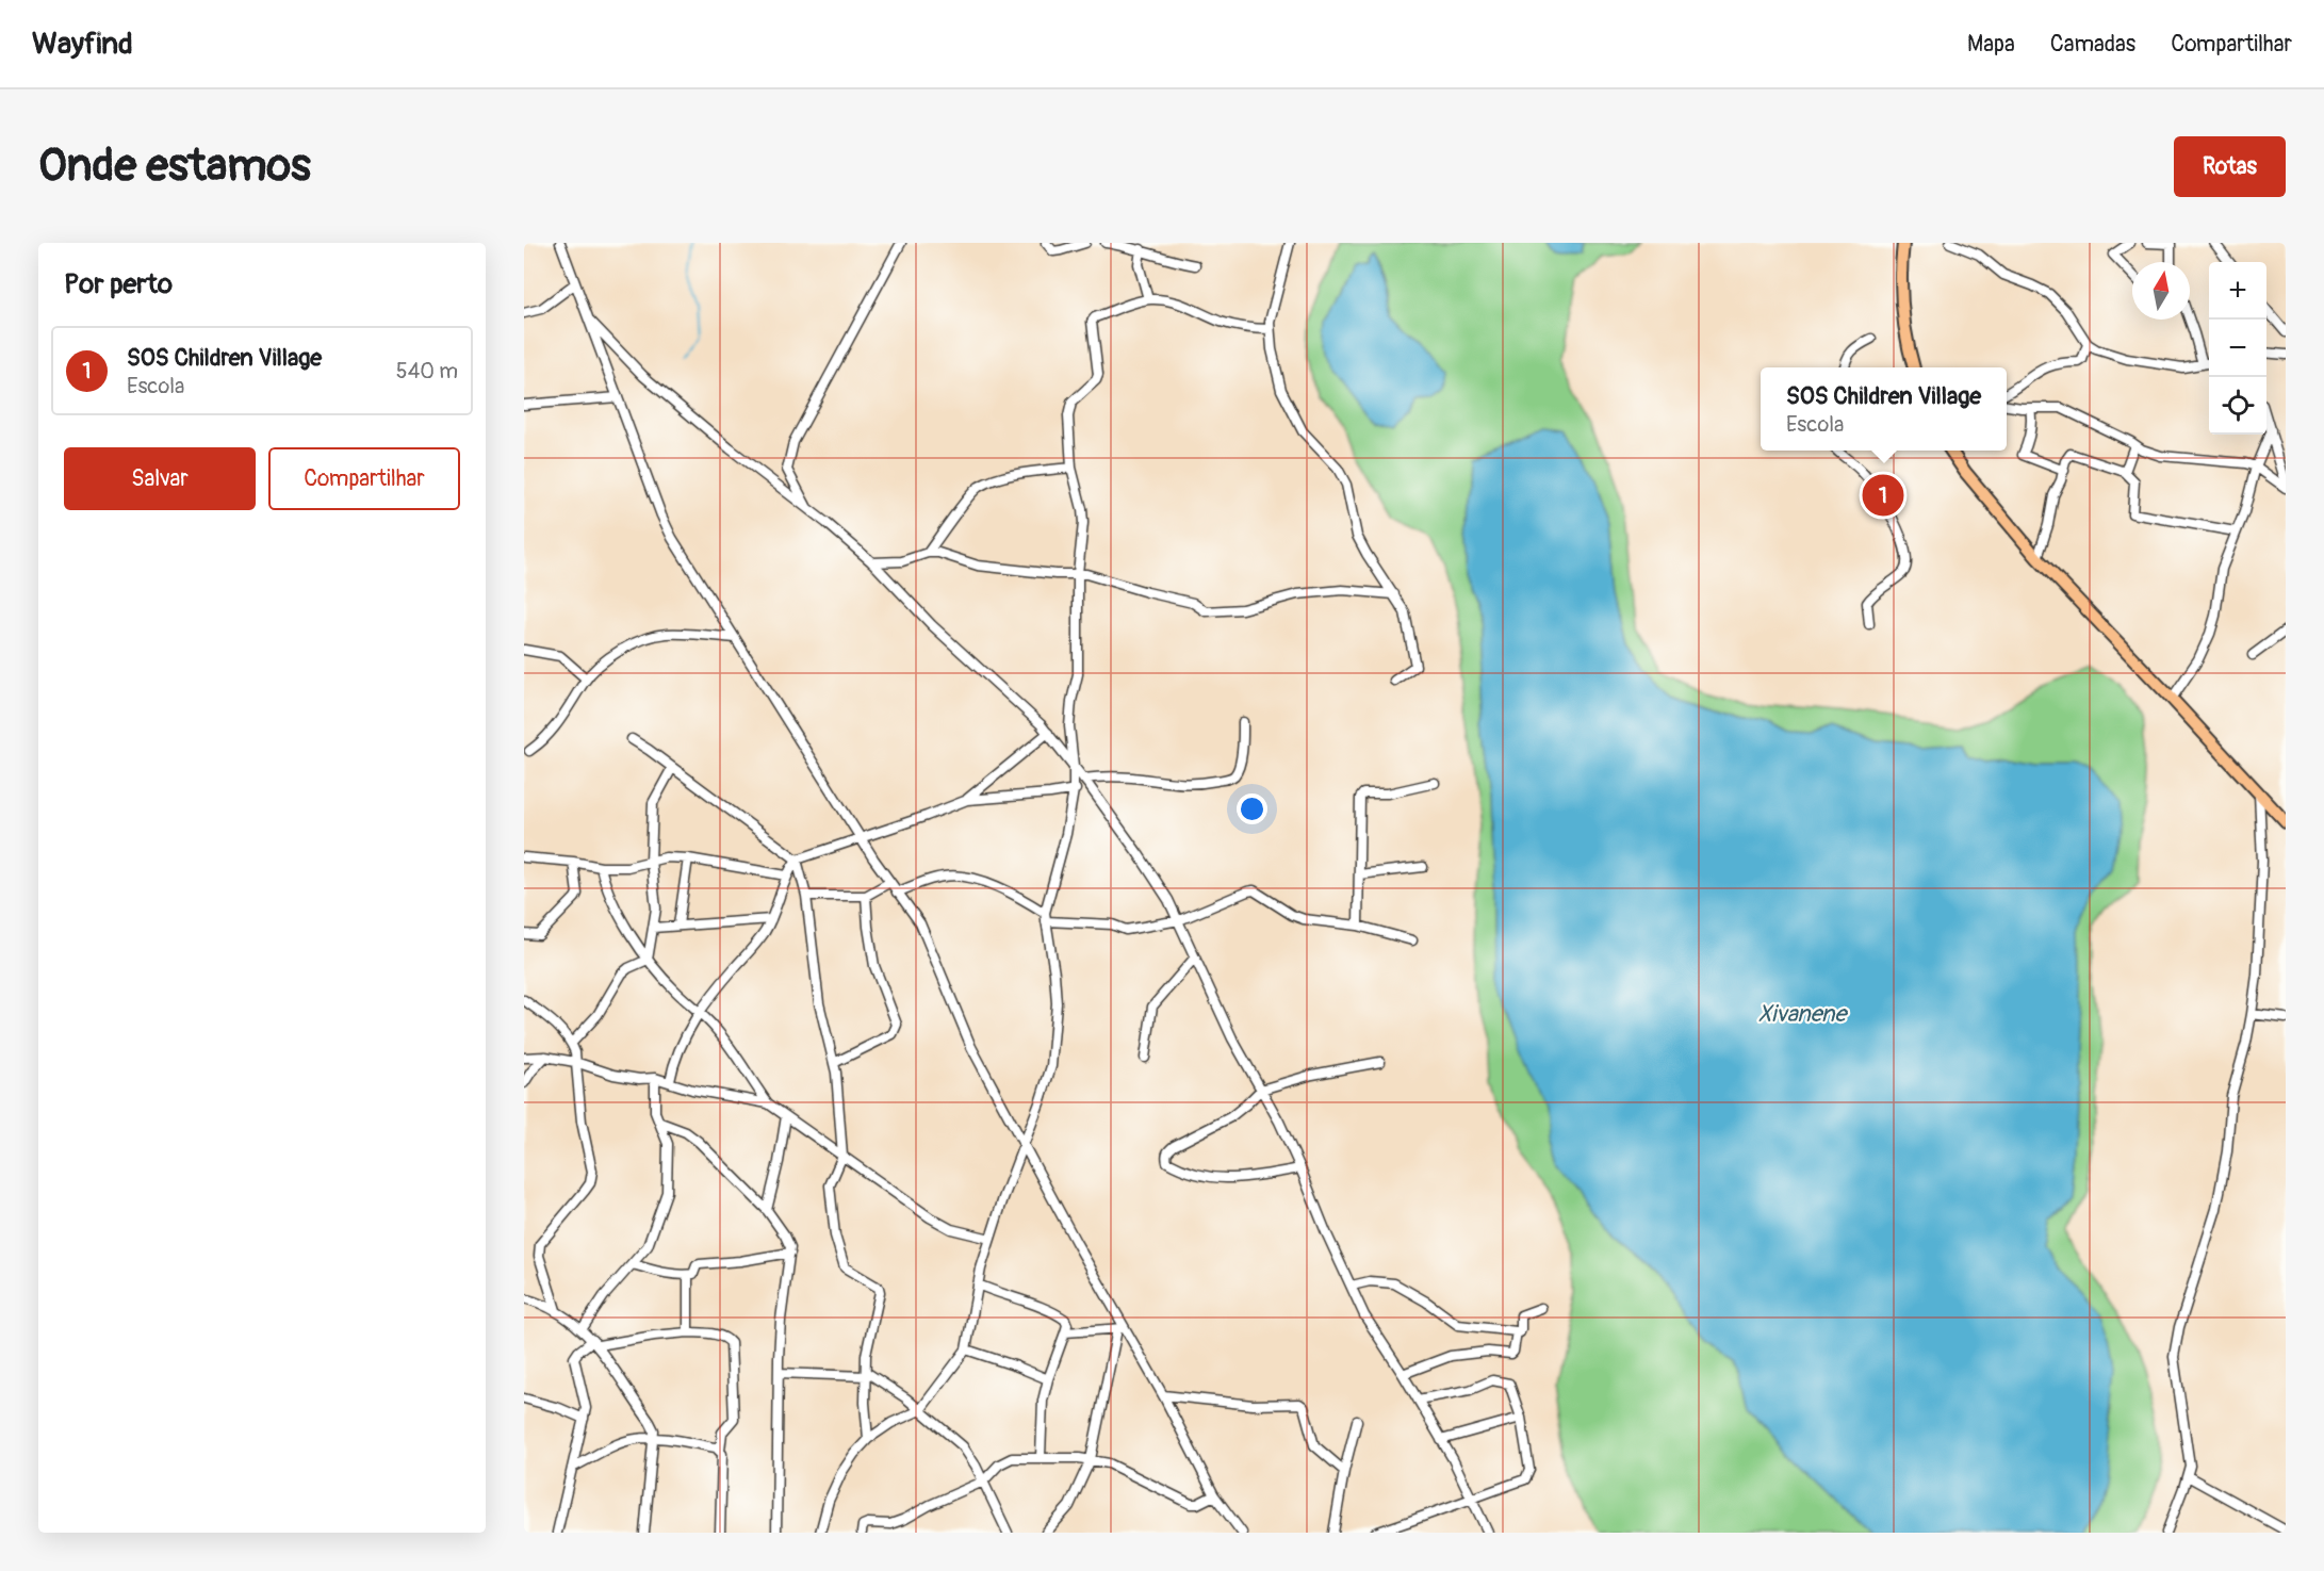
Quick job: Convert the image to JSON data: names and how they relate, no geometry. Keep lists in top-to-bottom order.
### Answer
{
  "water": ["Xivanene"],
  "north": "top",
  "page": {
    "header": "Wayfind",
    "nav": ["Mapa", "Camadas", "Compartilhar"],
    "buttons": [
      "Rotas",
      ["Salvar", "Compartilhar"]
    ],
    "title": "Onde estamos",
    "heading": "Por perto",
    "map_buttons": ["+", "−"],
    "list": [
      {
        "mark": "1",
        "name": "SOS Children Village",
        "note": "Escola",
        "value": "540 m"
      }
    ],
    "popup": ["SOS Children Village", "Escola"],
    "pins": "1"
  }
}
